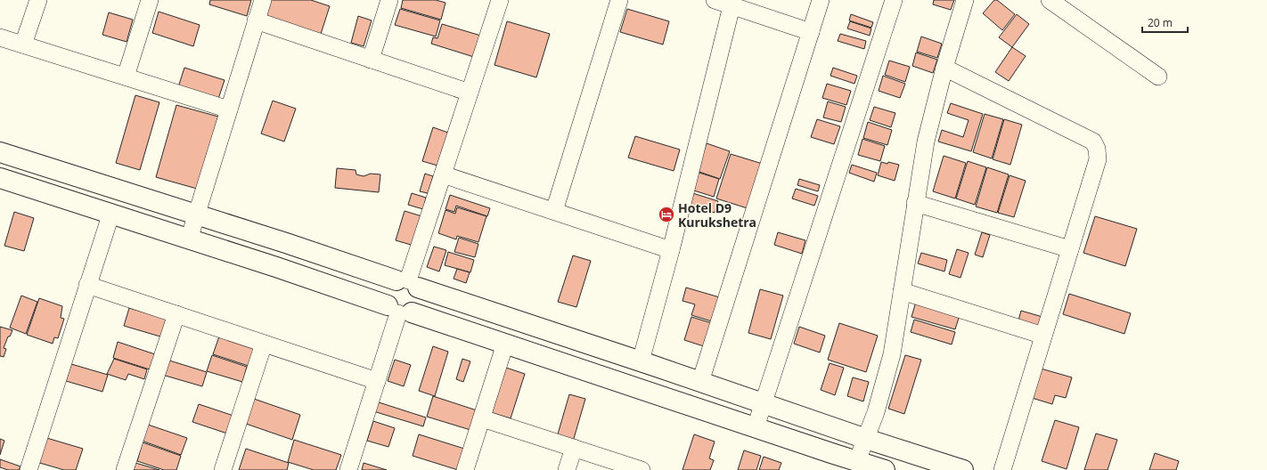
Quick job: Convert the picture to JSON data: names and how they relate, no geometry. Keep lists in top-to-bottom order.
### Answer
{
  "places": {
    "hotel": ["Hotel D9 Kurukshetra"]
  },
  "scale_bar": "20 m"
}
